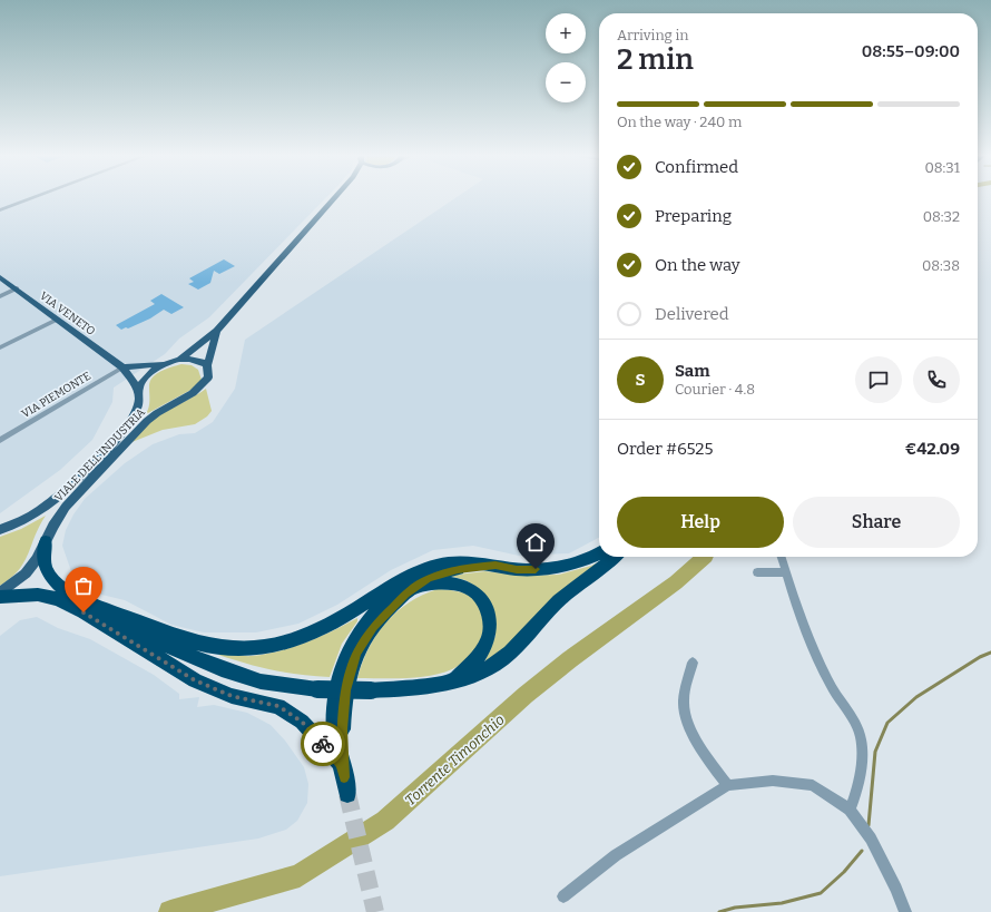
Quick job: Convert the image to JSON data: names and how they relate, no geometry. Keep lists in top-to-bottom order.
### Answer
{
  "streets": {
    "main road": ["VIA VENETO", "VIALE DELL'INDUSTRIA"],
    "street": ["VIA PIEMONTE"]
  },
  "crossings": [
    ["VIA VENETO", "VIA PIEMONTE"],
    ["VIA VENETO", "VIALE DELL'INDUSTRIA"]
  ],
  "water": ["Torrente Timonchio"],
  "page": {
    "map_buttons": ["+", "−"],
    "heading": ["2 min", "Arriving in", "08:55–09:00"],
    "panel": [
      "Sam",
      "Courier · 4.8",
      "Order #6525",
      "€42.09"
    ],
    "bar": "On the way · 240 m",
    "list": [
      ["Confirmed", "08:31"],
      ["Preparing", "08:32"],
      ["On the way", "08:38"],
      "Delivered"
    ],
    "round": "S",
    "buttons": ["Help", "Share"]
  }
}
